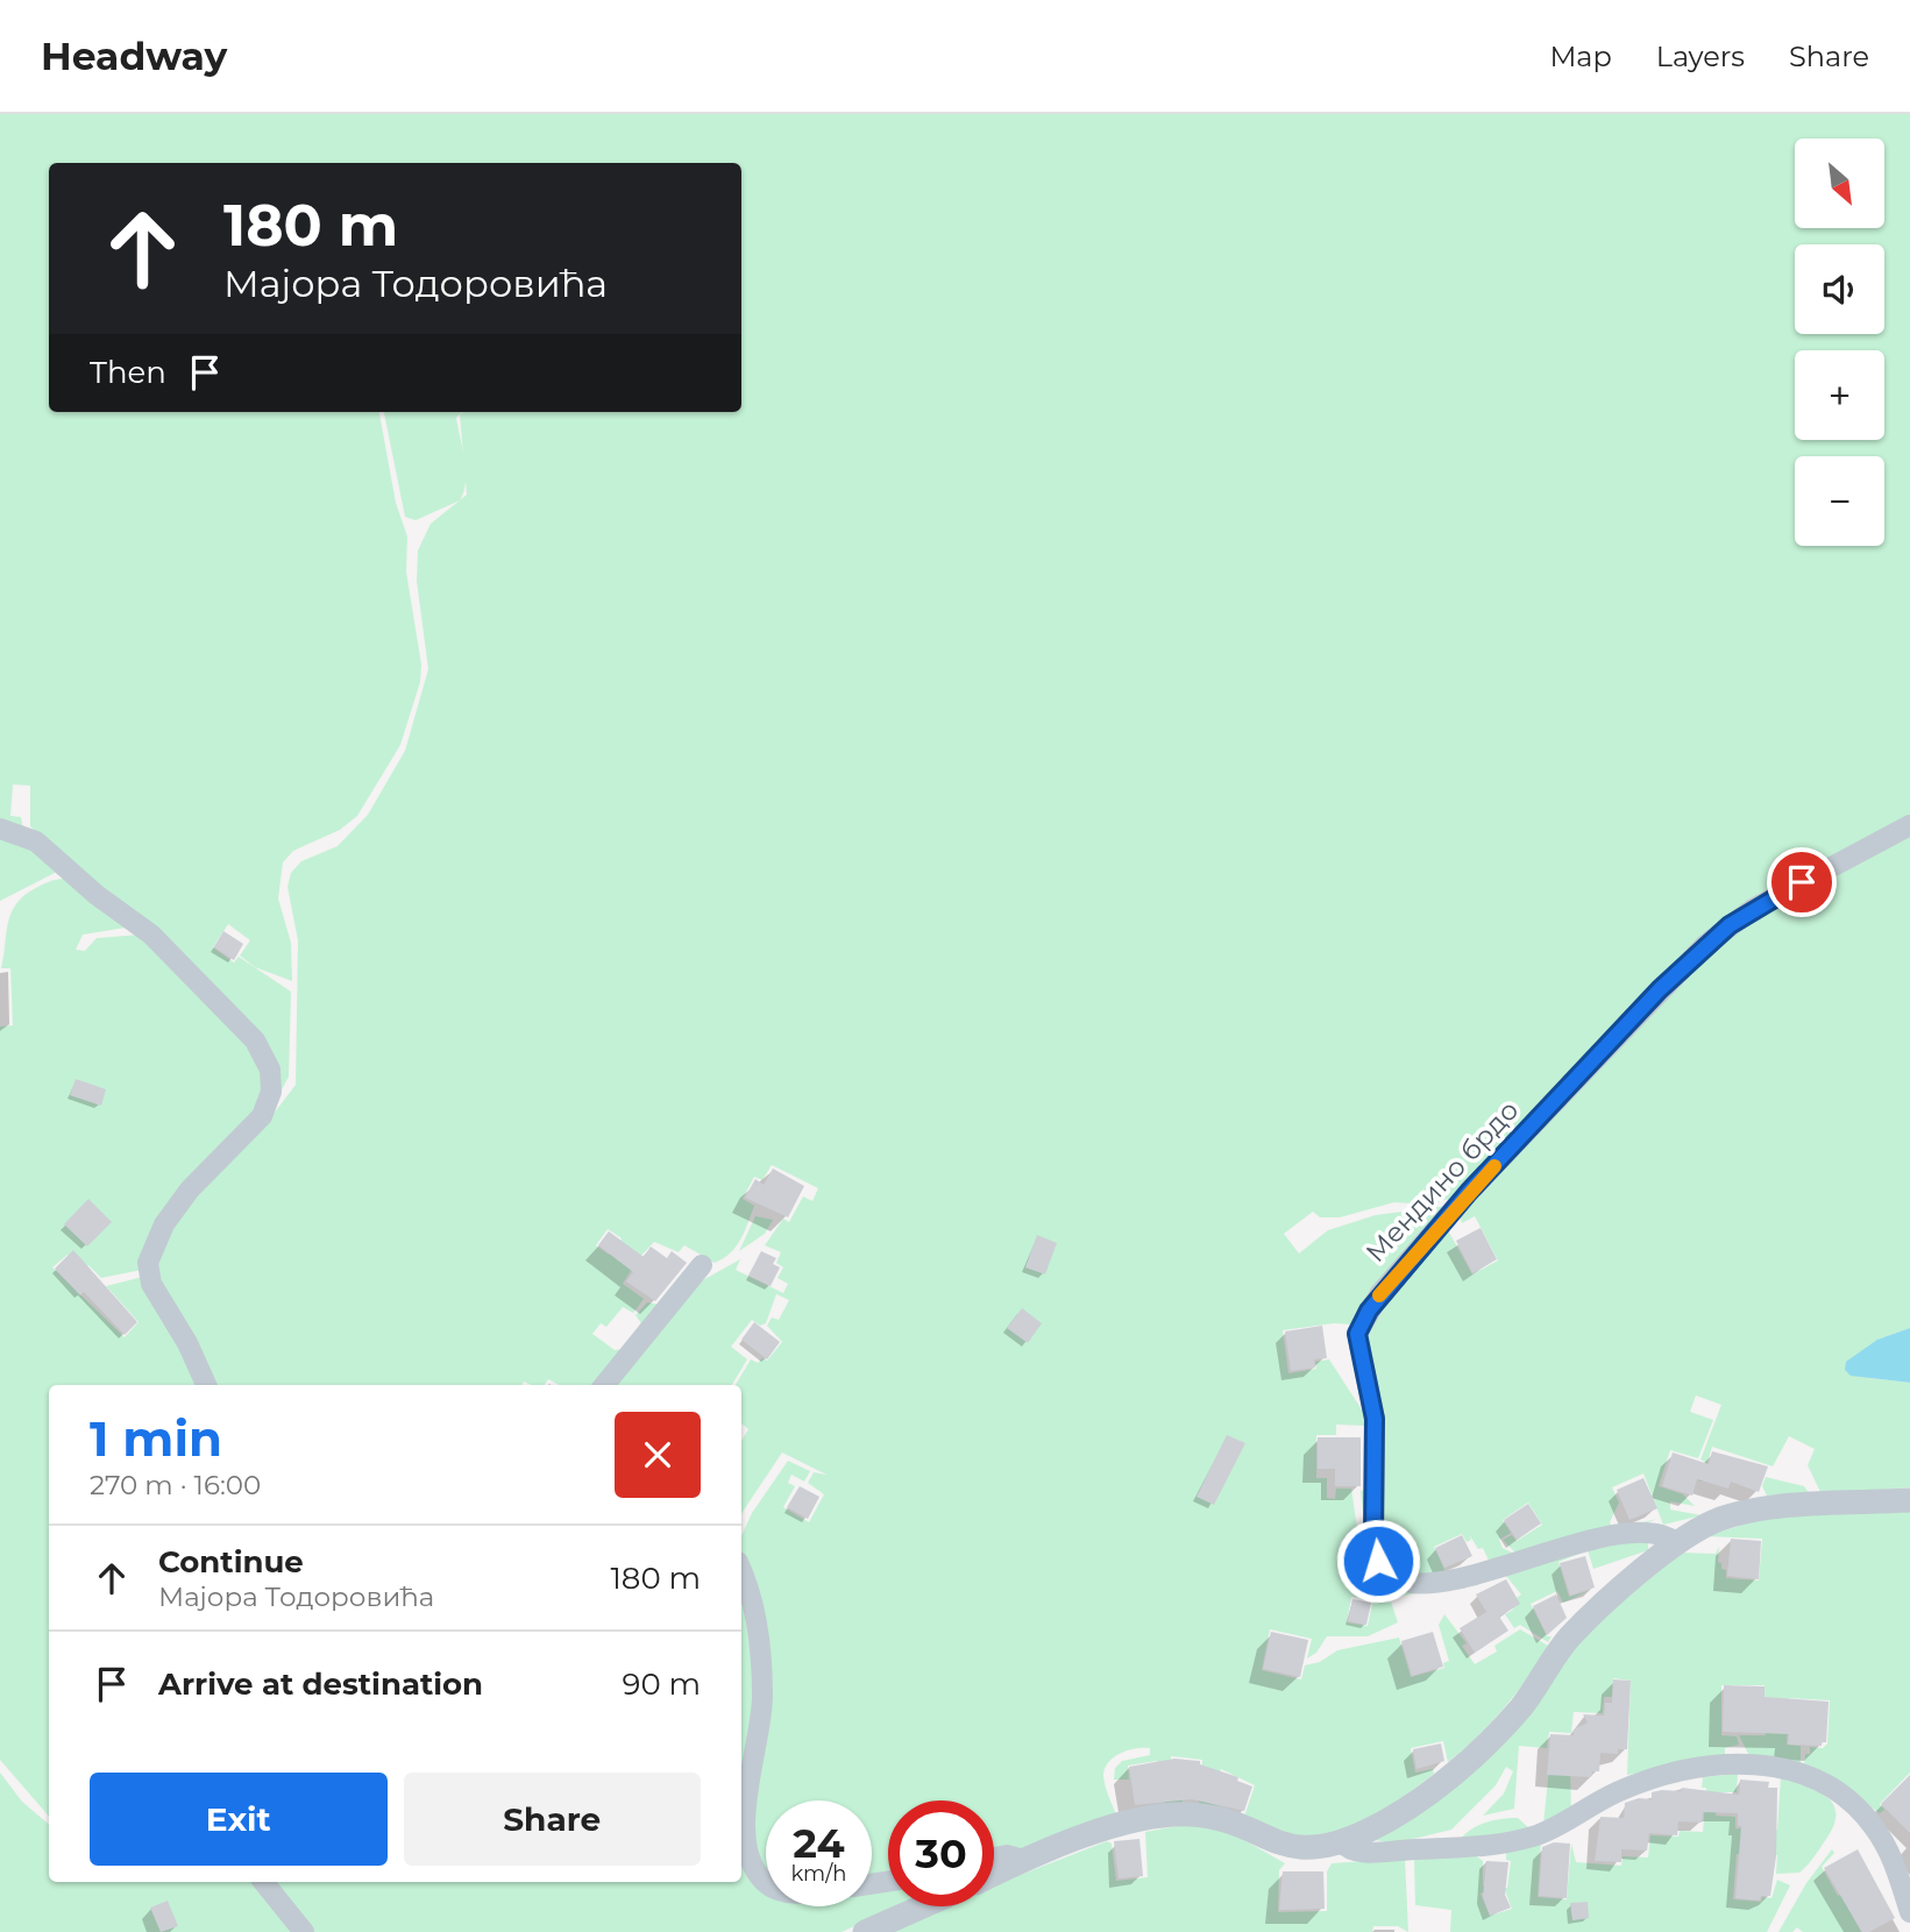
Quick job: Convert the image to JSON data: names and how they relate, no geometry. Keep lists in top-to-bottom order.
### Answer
{
  "streets": {
    "street": ["Мендино брдо"]
  },
  "north": "bottom right",
  "page": {
    "header": "Headway",
    "nav": ["Map", "Layers", "Share"],
    "map_buttons": ["+", "−"],
    "turn": ["180 m", "Мајора Тодоровића"],
    "then": "Then",
    "heading": ["1 min", "270 m · 16:00"],
    "list": [
      {
        "name": "Continue",
        "note": "Мајора Тодоровића",
        "value": "180 m"
      },
      {
        "name": "Arrive at destination",
        "value": "90 m"
      }
    ],
    "buttons": ["Exit", "Share"],
    "speed": "24 km/h",
    "limit": "30"
  }
}
